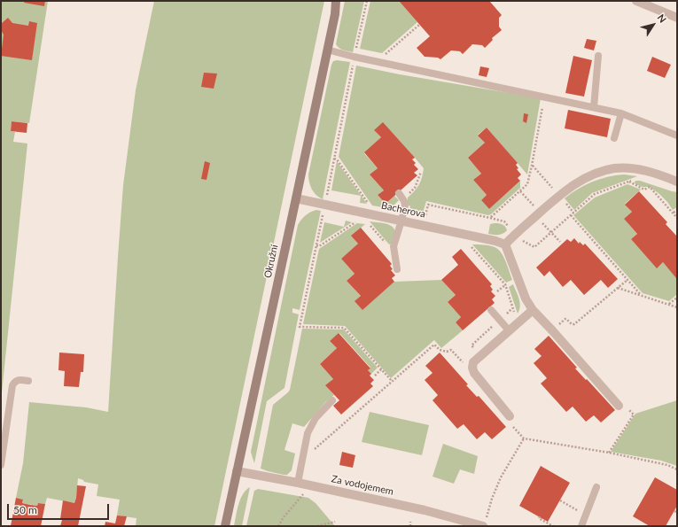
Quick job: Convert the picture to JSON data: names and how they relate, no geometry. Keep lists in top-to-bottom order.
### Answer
{
  "streets": {
    "street": ["Bacherova", "Okružní", "Za vodojemem"]
  },
  "crossings": [
    ["Bacherova", "Okružní"],
    ["Okružní", "Za vodojemem"]
  ],
  "scale_bar": "50 m",
  "north": "top right"
}
